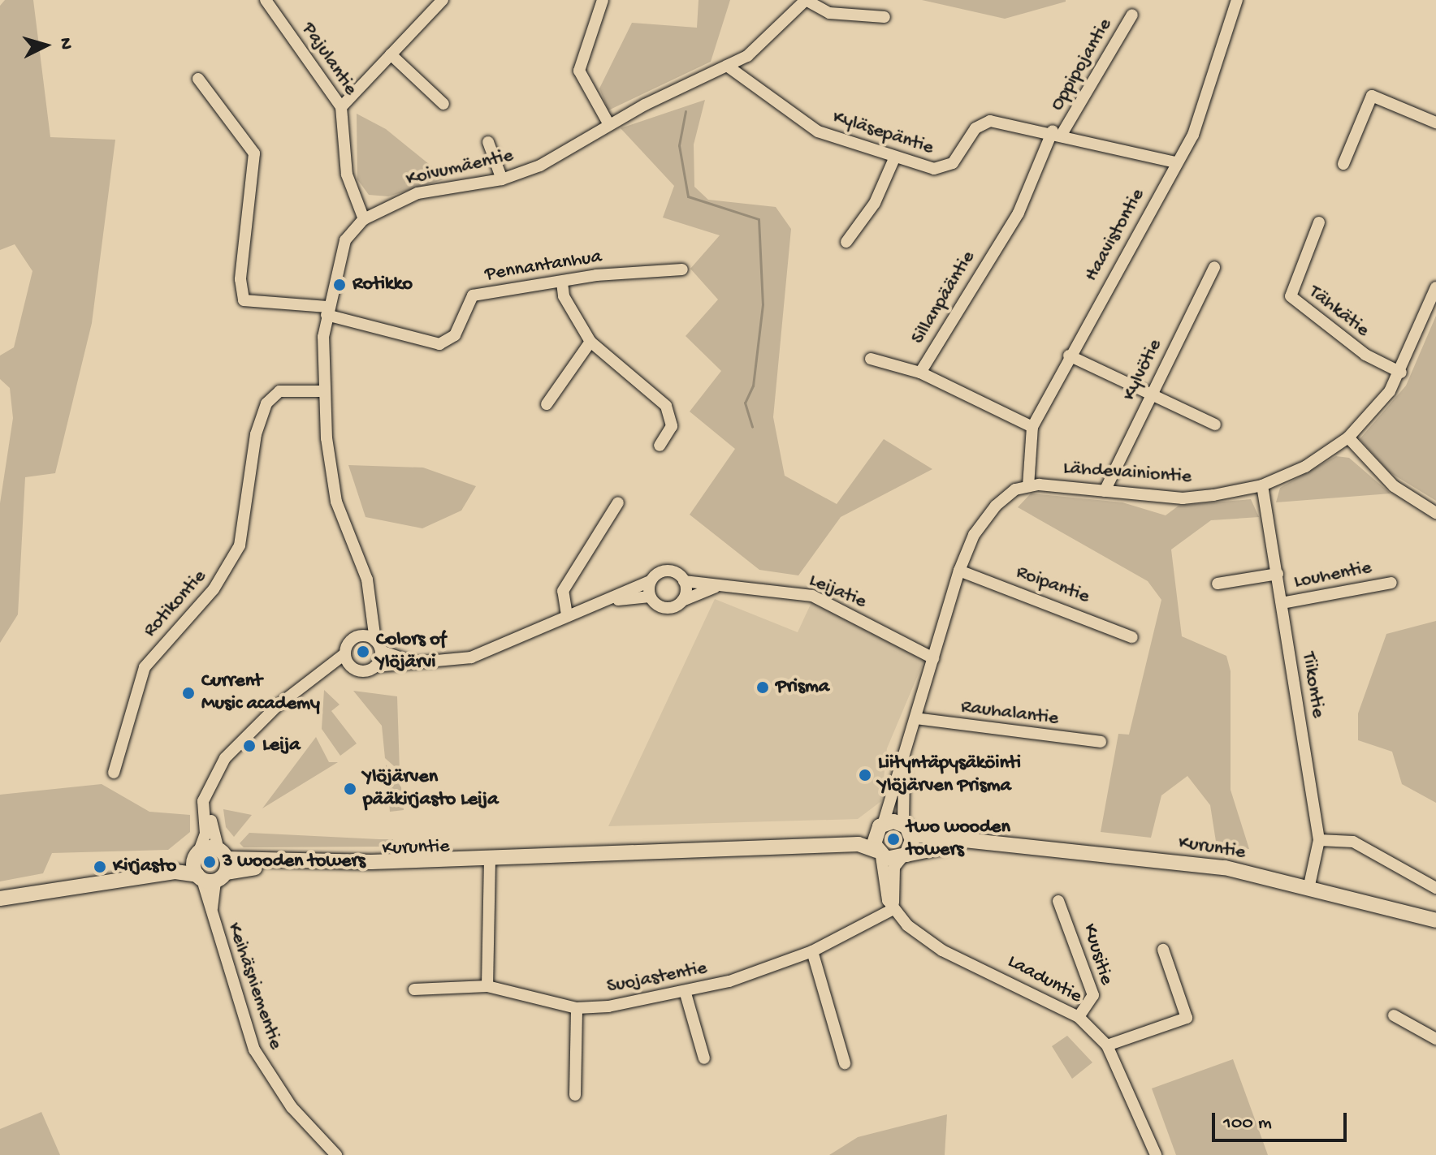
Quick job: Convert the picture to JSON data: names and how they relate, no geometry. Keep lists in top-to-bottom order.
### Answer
{
  "streets": {
    "main road": ["Kuruntie"],
    "street": [
      "Pajulantie",
      "Oppipojantie",
      "Kyläsepäntie",
      "Koivumäentie",
      "Haavistontie",
      "Pennantanhua",
      "Sillanpääntie",
      "Tähkätie",
      "Kylvötie",
      "Lähdevainiontie",
      "Louhentie",
      "Roipantie",
      "Leijatie",
      "Rotikontie",
      "Tiikontie",
      "Rauhalantie",
      "Kuusitie",
      "Suojastentie",
      "Laaduntie",
      "Keihäsniementie"
    ]
  },
  "crossings": [
    ["Pajulantie", "Koivumäentie"],
    ["Oppipojantie", "Kyläsepäntie"],
    ["Oppipojantie", "Sillanpääntie"],
    ["Kyläsepäntie", "Koivumäentie"],
    ["Kyläsepäntie", "Haavistontie"],
    ["Kyläsepäntie", "Sillanpääntie"],
    ["Koivumäentie", "Pennantanhua"],
    ["Koivumäentie", "Leijatie"],
    ["Koivumäentie", "Rotikontie"],
    ["Haavistontie", "Sillanpääntie"],
    ["Haavistontie", "Lähdevainiontie"],
    ["Tähkätie", "Lähdevainiontie"],
    ["Kylvötie", "Lähdevainiontie"],
    ["Lähdevainiontie", "Tiikontie"],
    ["Louhentie", "Tiikontie"],
    ["Tiikontie", "Kuruntie"],
    ["Kuruntie", "Keihäsniementie"],
    ["Kuusitie", "Laaduntie"],
    ["Suojastentie", "Laaduntie"]
  ],
  "places": [
    "Rotikko",
    "Colors of Ylöjärvi",
    "Prisma",
    "Current Music academy",
    "Leija",
    "Liityntäpysäköinti Ylöjärven Prisma",
    "Ylöjärven pääkirjasto Leija",
    "two wooden towers",
    "3 wooden towers",
    "Kirjasto"
  ],
  "scale_bar": "100 m",
  "north": "right"
}
